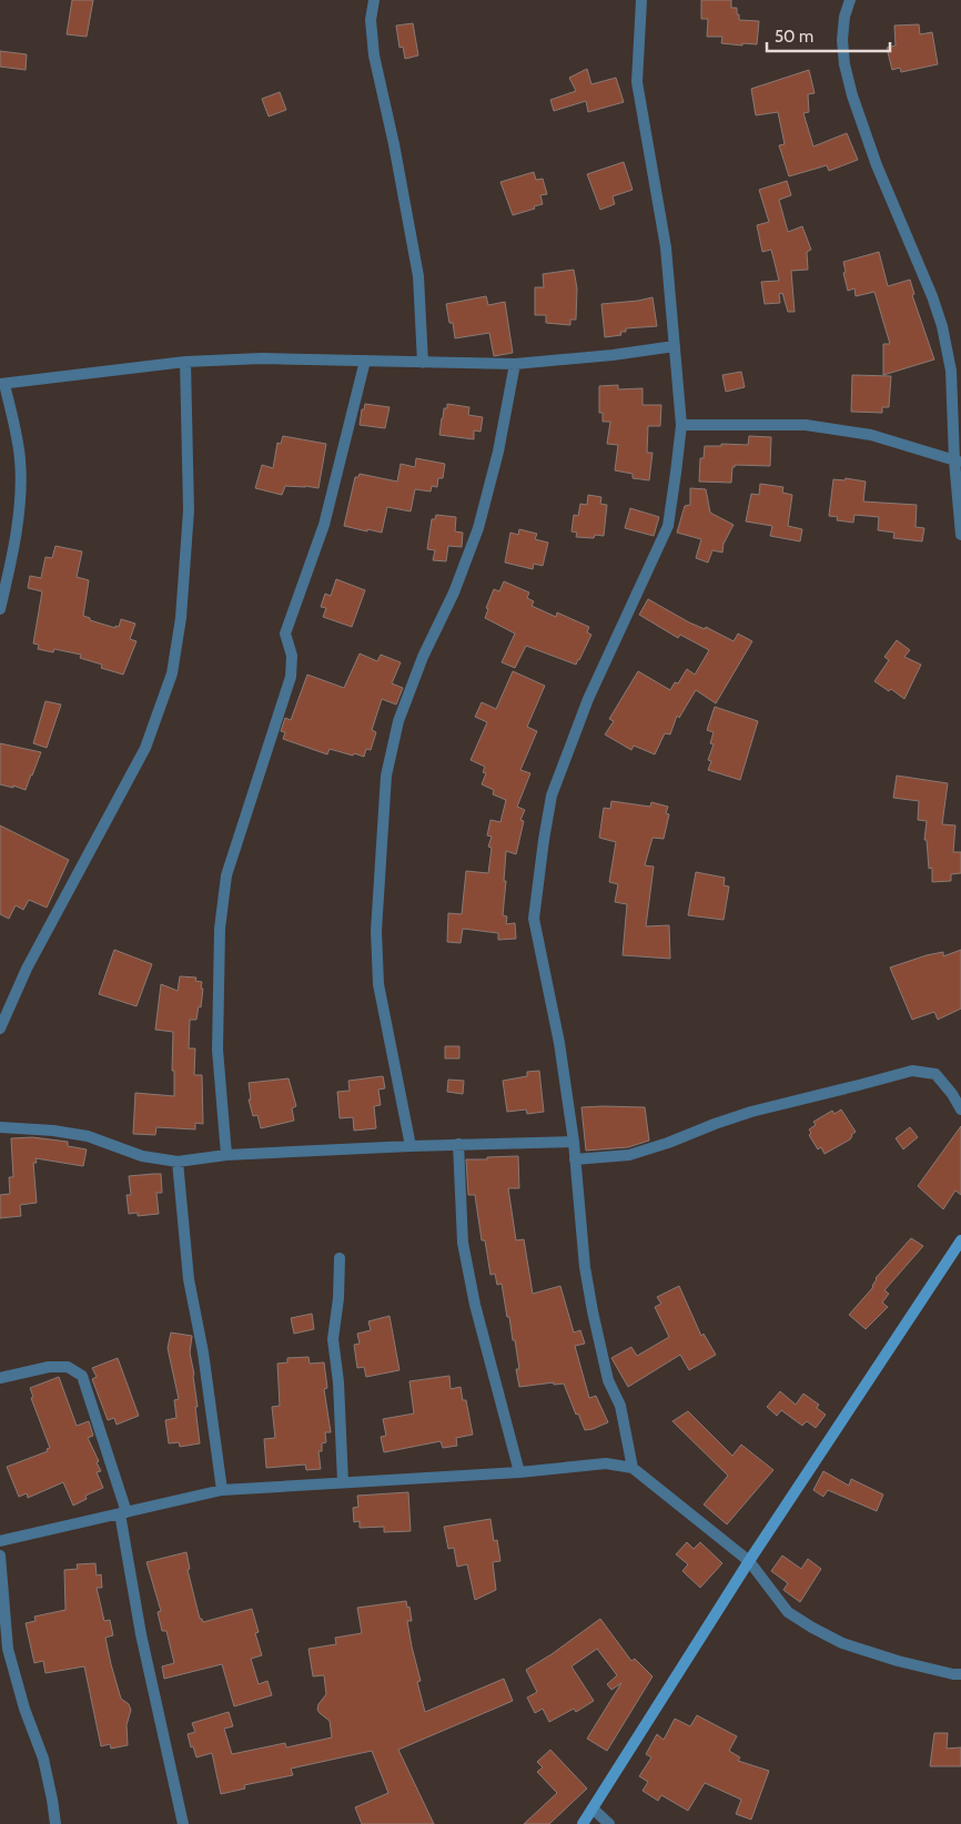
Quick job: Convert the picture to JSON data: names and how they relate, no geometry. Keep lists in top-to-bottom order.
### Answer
{
  "scale_bar": "50 m"
}
